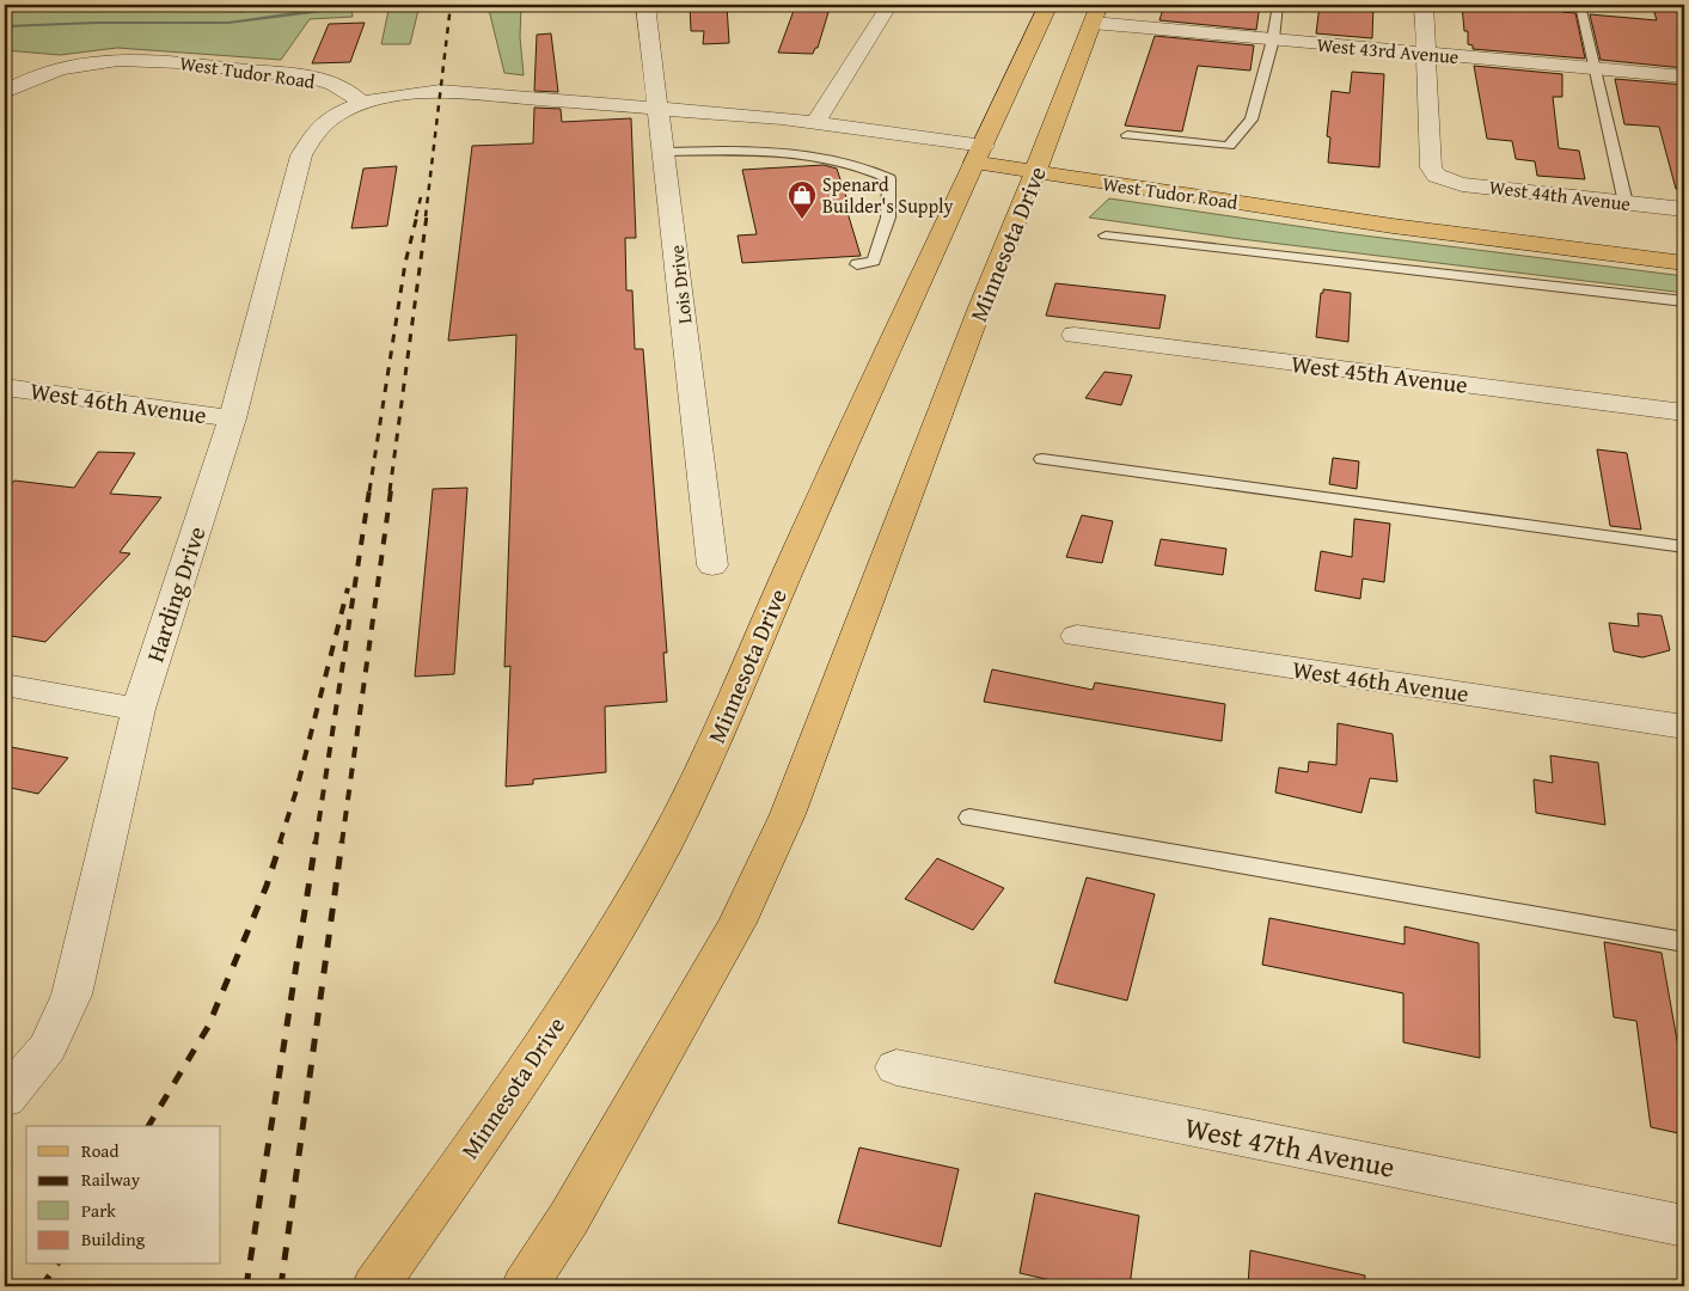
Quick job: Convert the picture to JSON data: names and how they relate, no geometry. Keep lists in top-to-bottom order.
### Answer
{
  "streets": {
    "main road": ["West Tudor Road", "Minnesota Drive"],
    "street": [
      "West 43rd Avenue",
      "West 44th Avenue",
      "Lois Drive",
      "West 45th Avenue",
      "West 46th Avenue",
      "Harding Drive",
      "West 47th Avenue"
    ]
  },
  "crossings": [
    ["West 43rd Avenue", "West 44th Avenue"],
    ["West 43rd Avenue", "Minnesota Drive"],
    ["West Tudor Road", "Minnesota Drive"],
    ["West Tudor Road", "Lois Drive"],
    ["West Tudor Road", "Harding Drive"],
    ["West 46th Avenue", "Harding Drive"]
  ],
  "places": {
    "shop": ["Spenard Builder's Supply"]
  },
  "legend": [
    "Road",
    "Railway",
    "Park",
    "Building"
  ]
}
